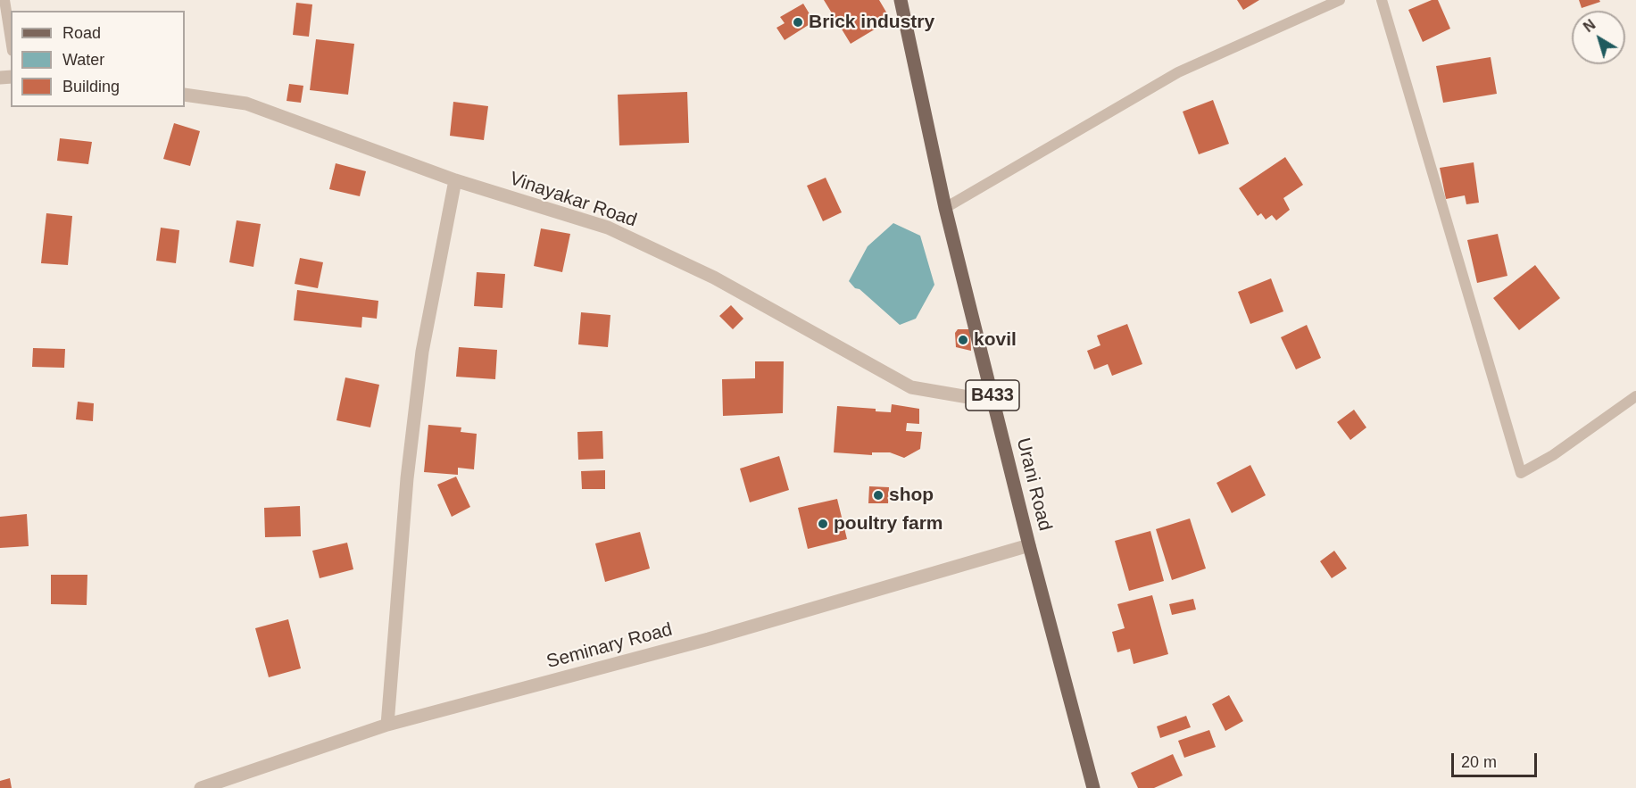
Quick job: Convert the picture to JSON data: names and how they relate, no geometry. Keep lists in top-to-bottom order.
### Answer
{
  "streets": {
    "main road": ["B433", "Urani Road"],
    "street": ["Vinayakar Road", "Seminary Road"]
  },
  "crossings": [
    ["Vinayakar Road", "Urani Road"],
    ["Urani Road", "Seminary Road"]
  ],
  "places": [
    "Brick industry",
    "kovil",
    "shop",
    "poultry farm"
  ],
  "legend": ["Road", "Water", "Building"],
  "scale_bar": "20 m",
  "north": "top left"
}
